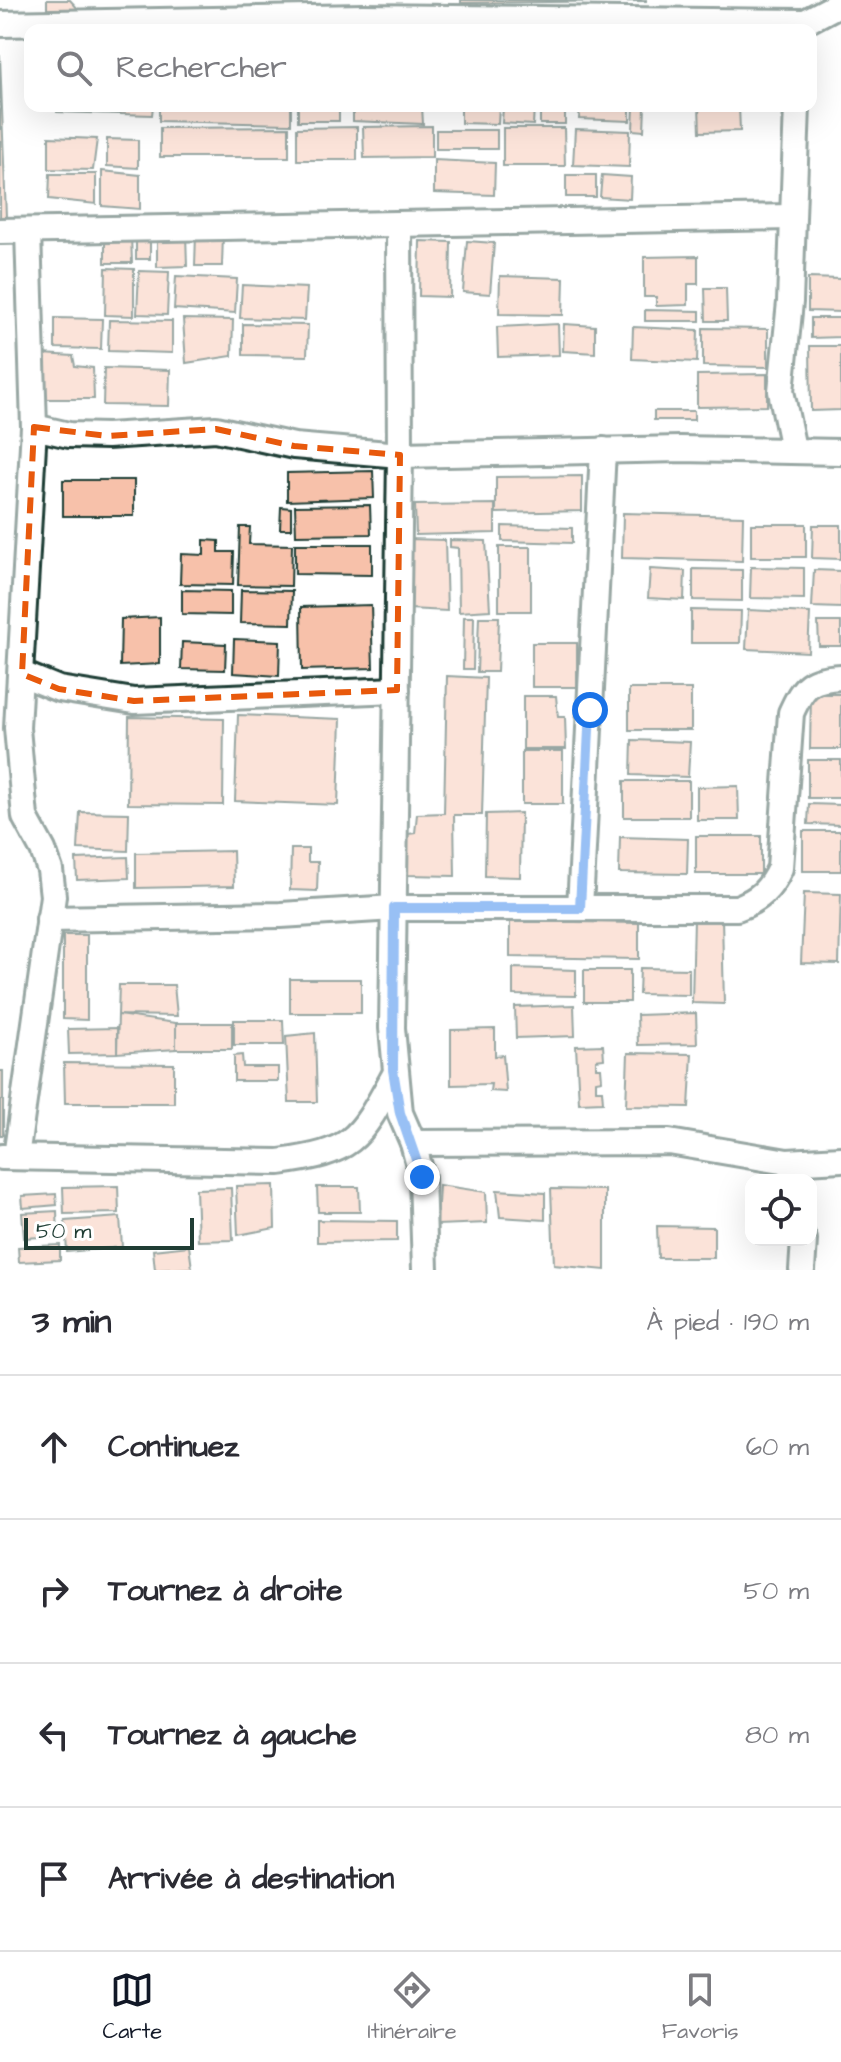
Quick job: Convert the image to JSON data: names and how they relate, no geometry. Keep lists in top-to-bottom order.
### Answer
{
  "scale_bar": "50 m",
  "page": {
    "search": "Rechercher",
    "scale": "50 m",
    "heading": ["3 min", "À pied · 190 m"],
    "list": [
      ["Continuez", "60 m"],
      ["Tournez à droite", "50 m"],
      ["Tournez à gauche", "80 m"],
      "Arrivée à destination"
    ],
    "nav": ["Carte", "Itinéraire", "Favoris"]
  }
}
